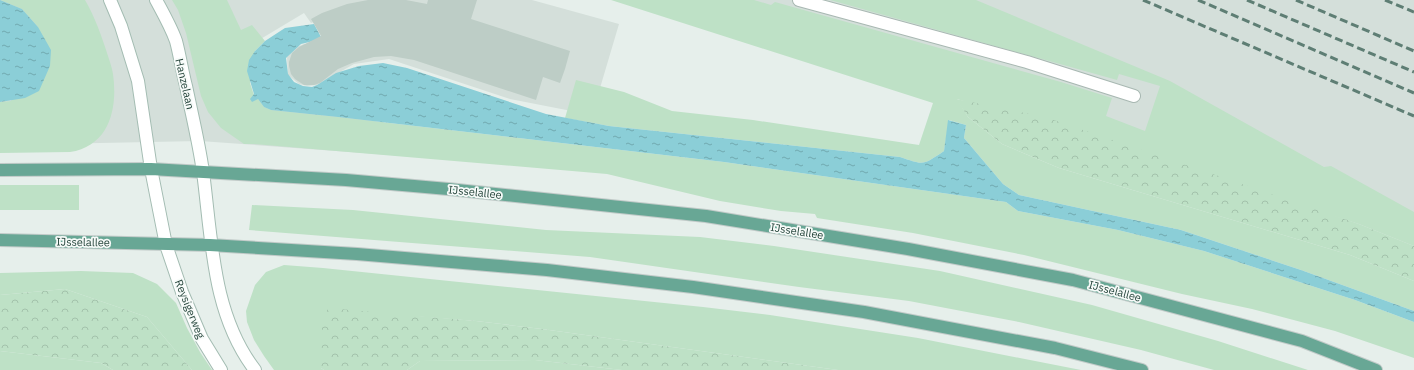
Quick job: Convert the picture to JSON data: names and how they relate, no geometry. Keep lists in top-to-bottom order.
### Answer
{
  "streets": {
    "main road": ["IJsselallee"],
    "street": ["Hanzelaan", "Reysigerweg"]
  },
  "crossings": [
    ["Hanzelaan", "IJsselallee"],
    ["IJsselallee", "Reysigerweg"]
  ]
}
